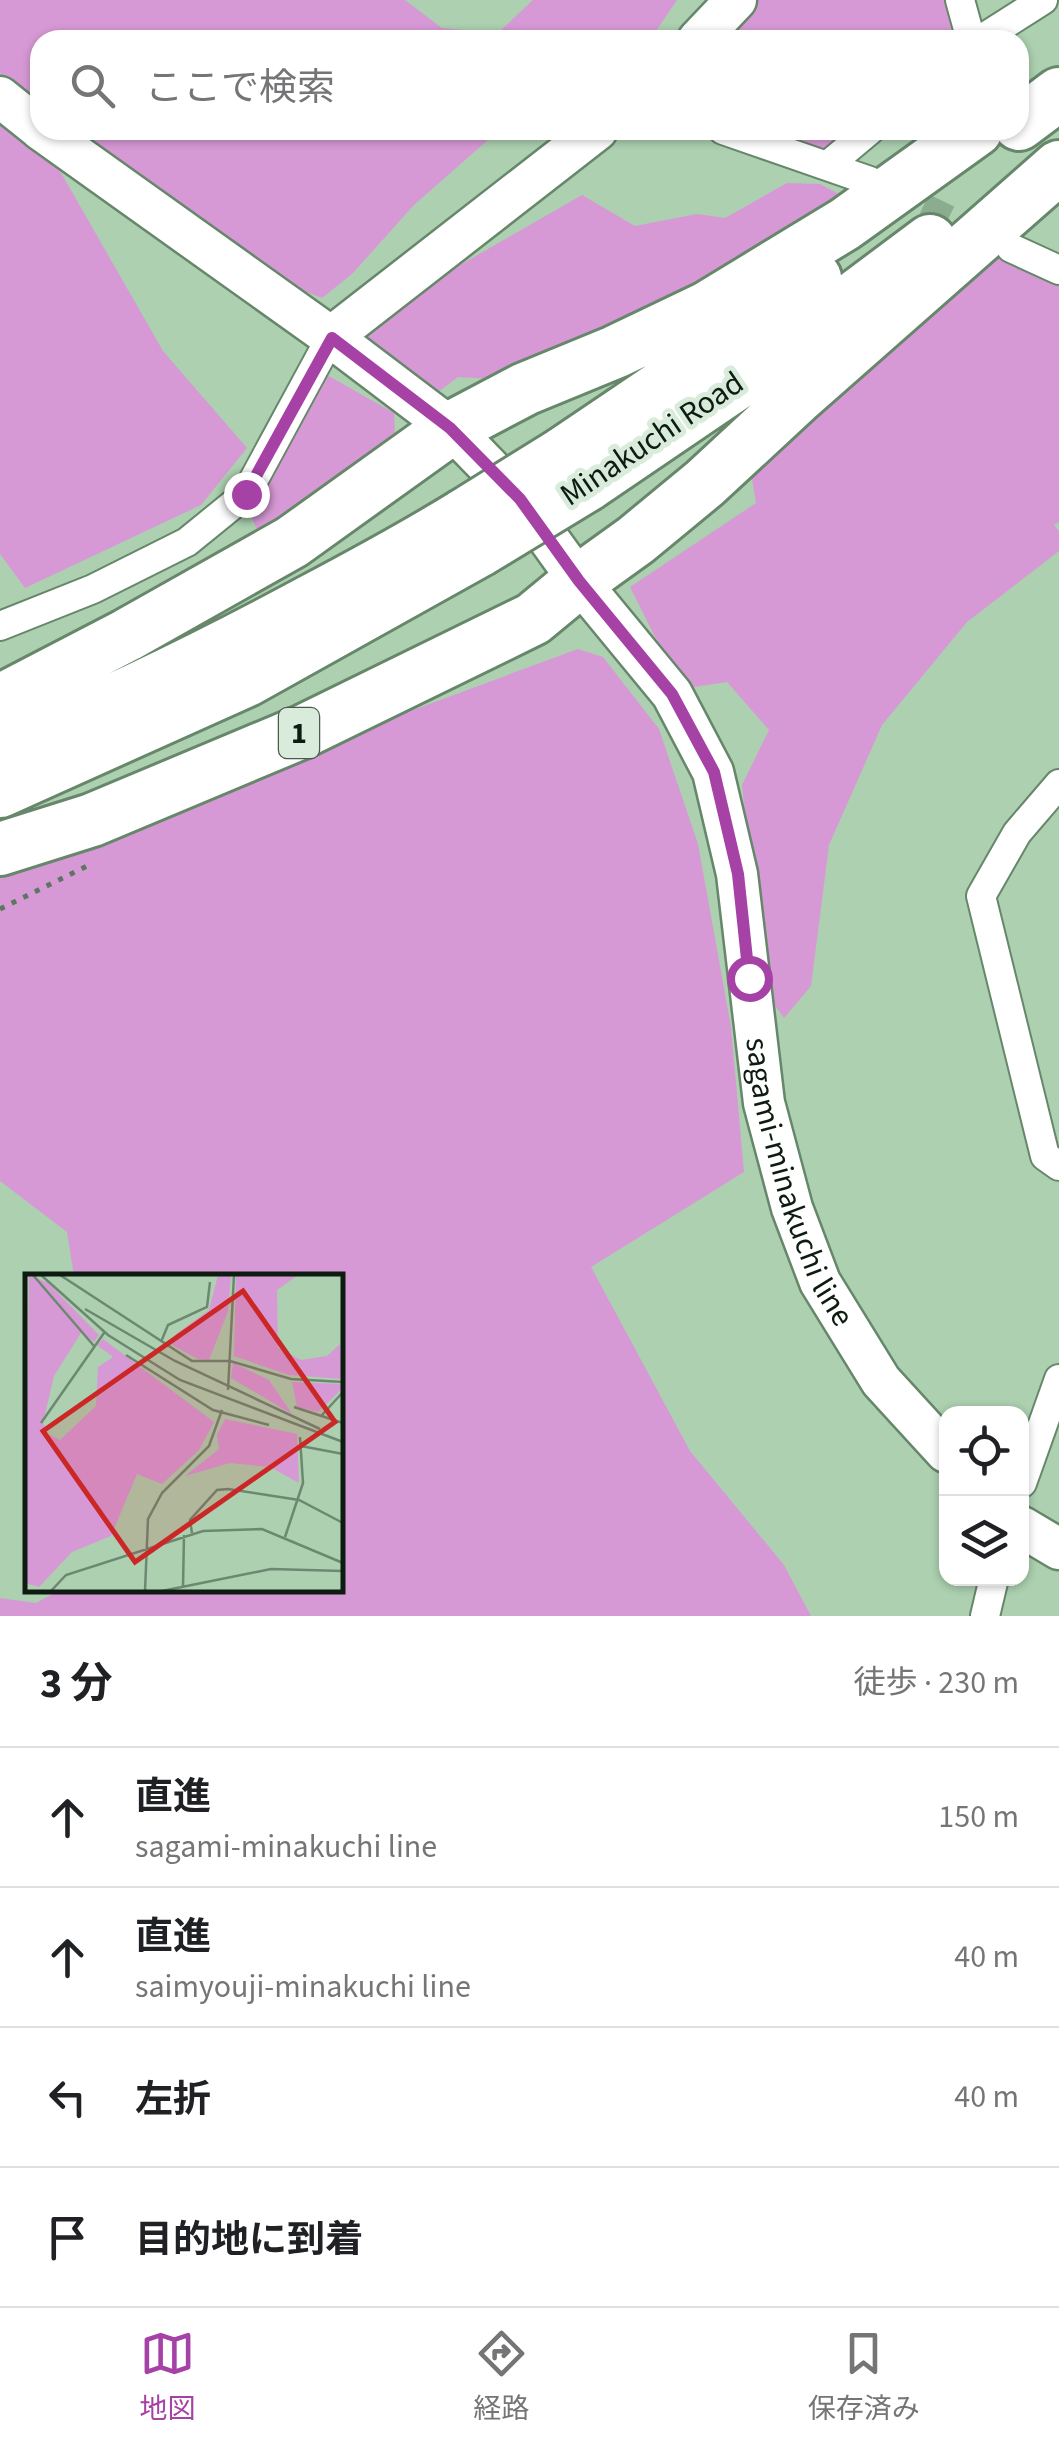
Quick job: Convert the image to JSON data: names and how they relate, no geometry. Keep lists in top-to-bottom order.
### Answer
{
  "streets": {
    "highway": ["Minakuchi Road", "1"],
    "main road": ["sagami-minakuchi line"]
  },
  "crossings": [
    ["1", "sagami-minakuchi line"]
  ],
  "page": {
    "search": "ここで検索",
    "heading": ["3 分", "徒歩 · 230 m"],
    "list": [
      ["直進", "sagami-minakuchi line", "150 m"],
      ["直進", "saimyouji-minakuchi line", "40 m"],
      ["左折", "40 m"],
      "目的地に到着"
    ],
    "nav": ["地図", "経路", "保存済み"]
  }
}
